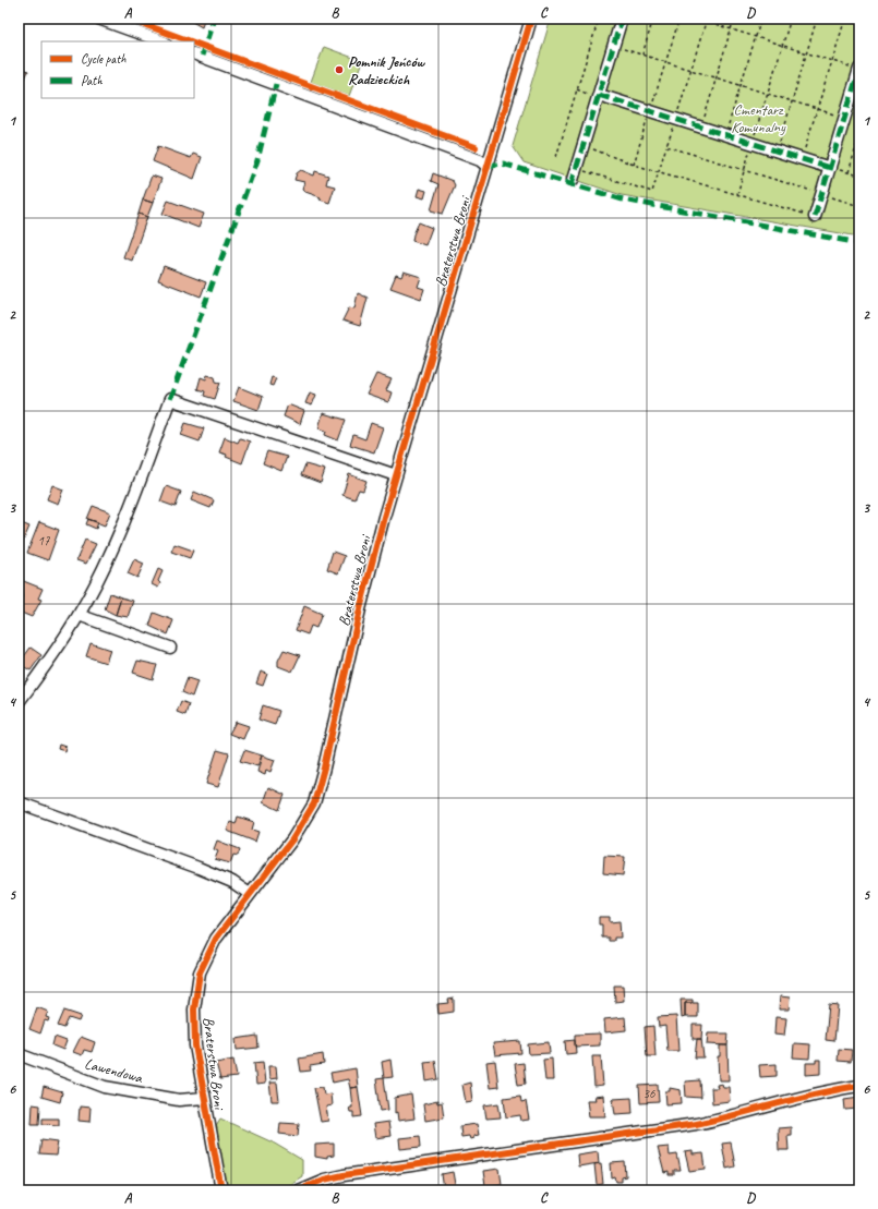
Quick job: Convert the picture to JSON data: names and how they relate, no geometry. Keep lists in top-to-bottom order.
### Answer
{
  "streets": {
    "street": ["Braterstwa Broni", "Lawendowa"]
  },
  "crossings": [
    ["Braterstwa Broni", "Lawendowa"]
  ],
  "parks": ["Cmentarz Komunalny"],
  "places": ["Pomnik Jeńców Radzieckich"],
  "house_numbers": ["17", "36"],
  "legend": ["Cycle path", "Path"],
  "grid": {
    "columns": [
      "A",
      "B",
      "C",
      "D"
    ],
    "rows": [
      "1",
      "2",
      "3",
      "4",
      "5",
      "6"
    ]
  }
}
